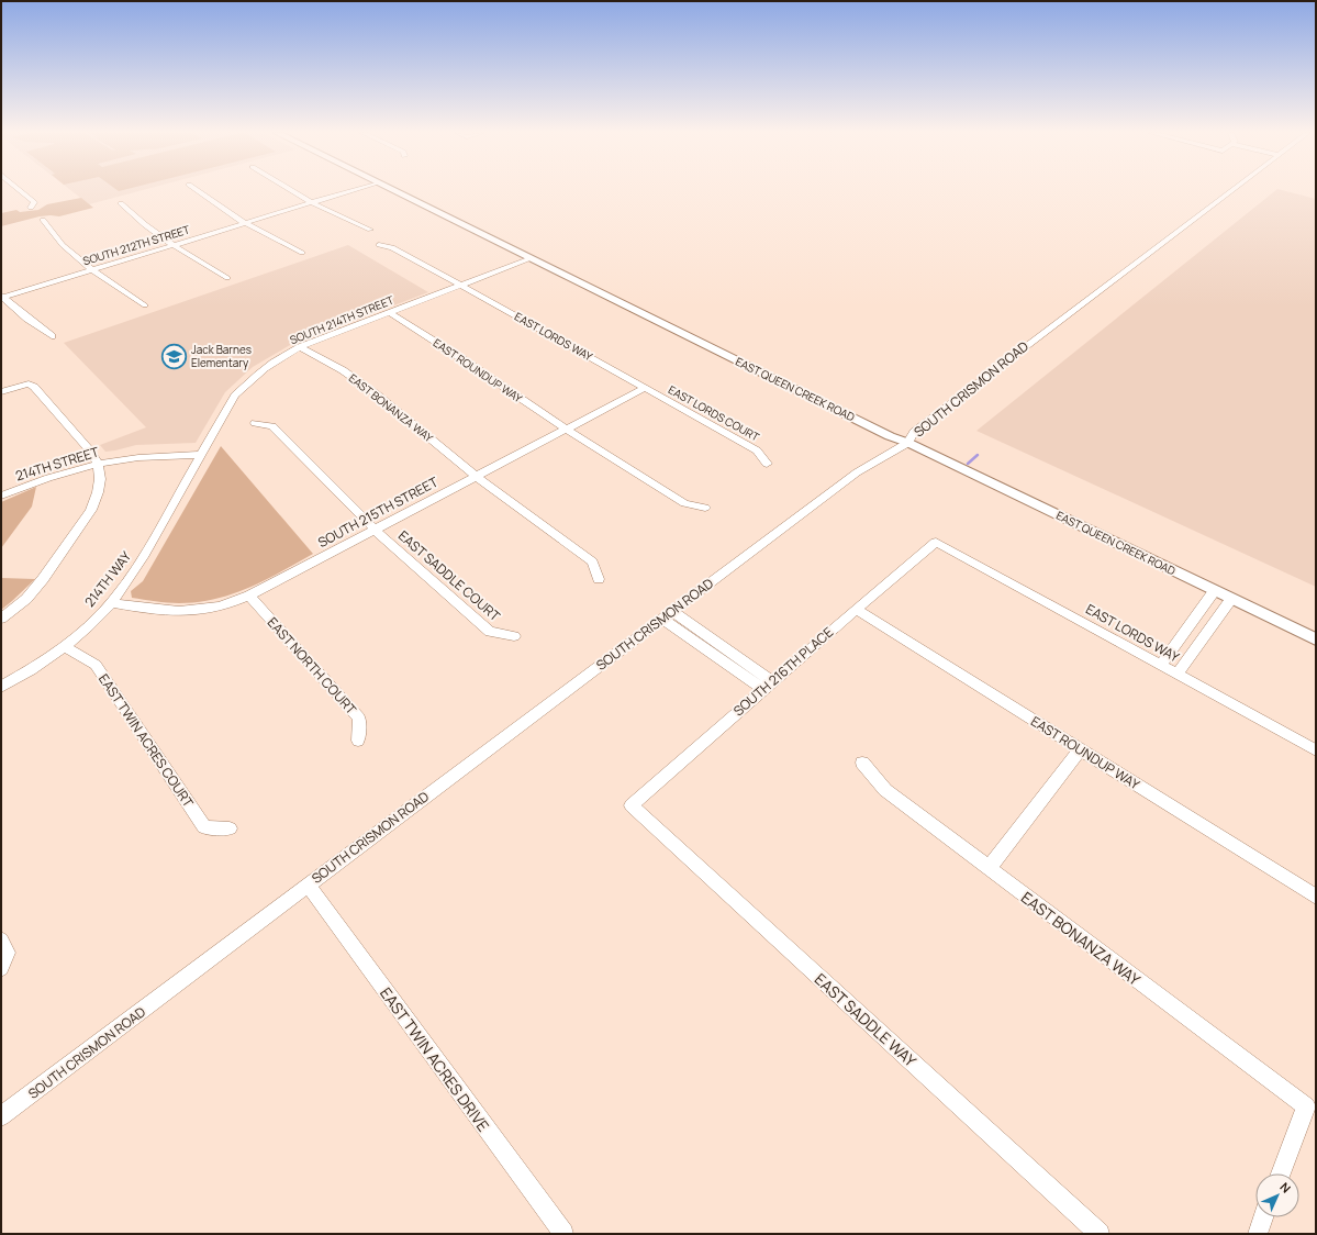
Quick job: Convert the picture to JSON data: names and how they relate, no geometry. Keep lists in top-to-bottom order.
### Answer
{
  "streets": {
    "main road": ["EAST QUEEN CREEK ROAD"],
    "street": [
      "SOUTH 212TH STREET",
      "SOUTH 214TH STREET",
      "EAST LORDS WAY",
      "EAST ROUNDUP WAY",
      "SOUTH CRISMON ROAD",
      "EAST BONANZA WAY",
      "EAST LORDS COURT",
      "214TH STREET",
      "SOUTH 215TH STREET",
      "EAST SADDLE COURT",
      "214TH WAY",
      "EAST NORTH COURT",
      "SOUTH 216TH PLACE",
      "EAST TWIN ACRES COURT",
      "EAST SADDLE WAY",
      "EAST TWIN ACRES DRIVE"
    ]
  },
  "crossings": [
    ["SOUTH 214TH STREET", "EAST LORDS WAY"],
    ["SOUTH 214TH STREET", "EAST ROUNDUP WAY"],
    ["SOUTH 214TH STREET", "EAST QUEEN CREEK ROAD"],
    ["SOUTH 214TH STREET", "EAST BONANZA WAY"],
    ["SOUTH 214TH STREET", "214TH STREET"],
    ["SOUTH 214TH STREET", "214TH WAY"],
    ["EAST LORDS WAY", "EAST LORDS COURT"],
    ["EAST LORDS WAY", "SOUTH 215TH STREET"],
    ["EAST LORDS WAY", "SOUTH 216TH PLACE"],
    ["EAST ROUNDUP WAY", "SOUTH 215TH STREET"],
    ["EAST ROUNDUP WAY", "SOUTH 216TH PLACE"],
    ["EAST QUEEN CREEK ROAD", "SOUTH CRISMON ROAD"],
    ["SOUTH CRISMON ROAD", "EAST TWIN ACRES DRIVE"],
    ["EAST BONANZA WAY", "SOUTH 215TH STREET"],
    ["EAST LORDS COURT", "SOUTH 215TH STREET"],
    ["214TH STREET", "214TH WAY"],
    ["SOUTH 215TH STREET", "EAST SADDLE COURT"],
    ["SOUTH 215TH STREET", "214TH WAY"],
    ["SOUTH 215TH STREET", "EAST NORTH COURT"],
    ["214TH WAY", "EAST TWIN ACRES COURT"],
    ["SOUTH 216TH PLACE", "EAST SADDLE WAY"]
  ],
  "places": {
    "school or university": ["Jack Barnes Elementary"]
  },
  "north": "top right"
}
